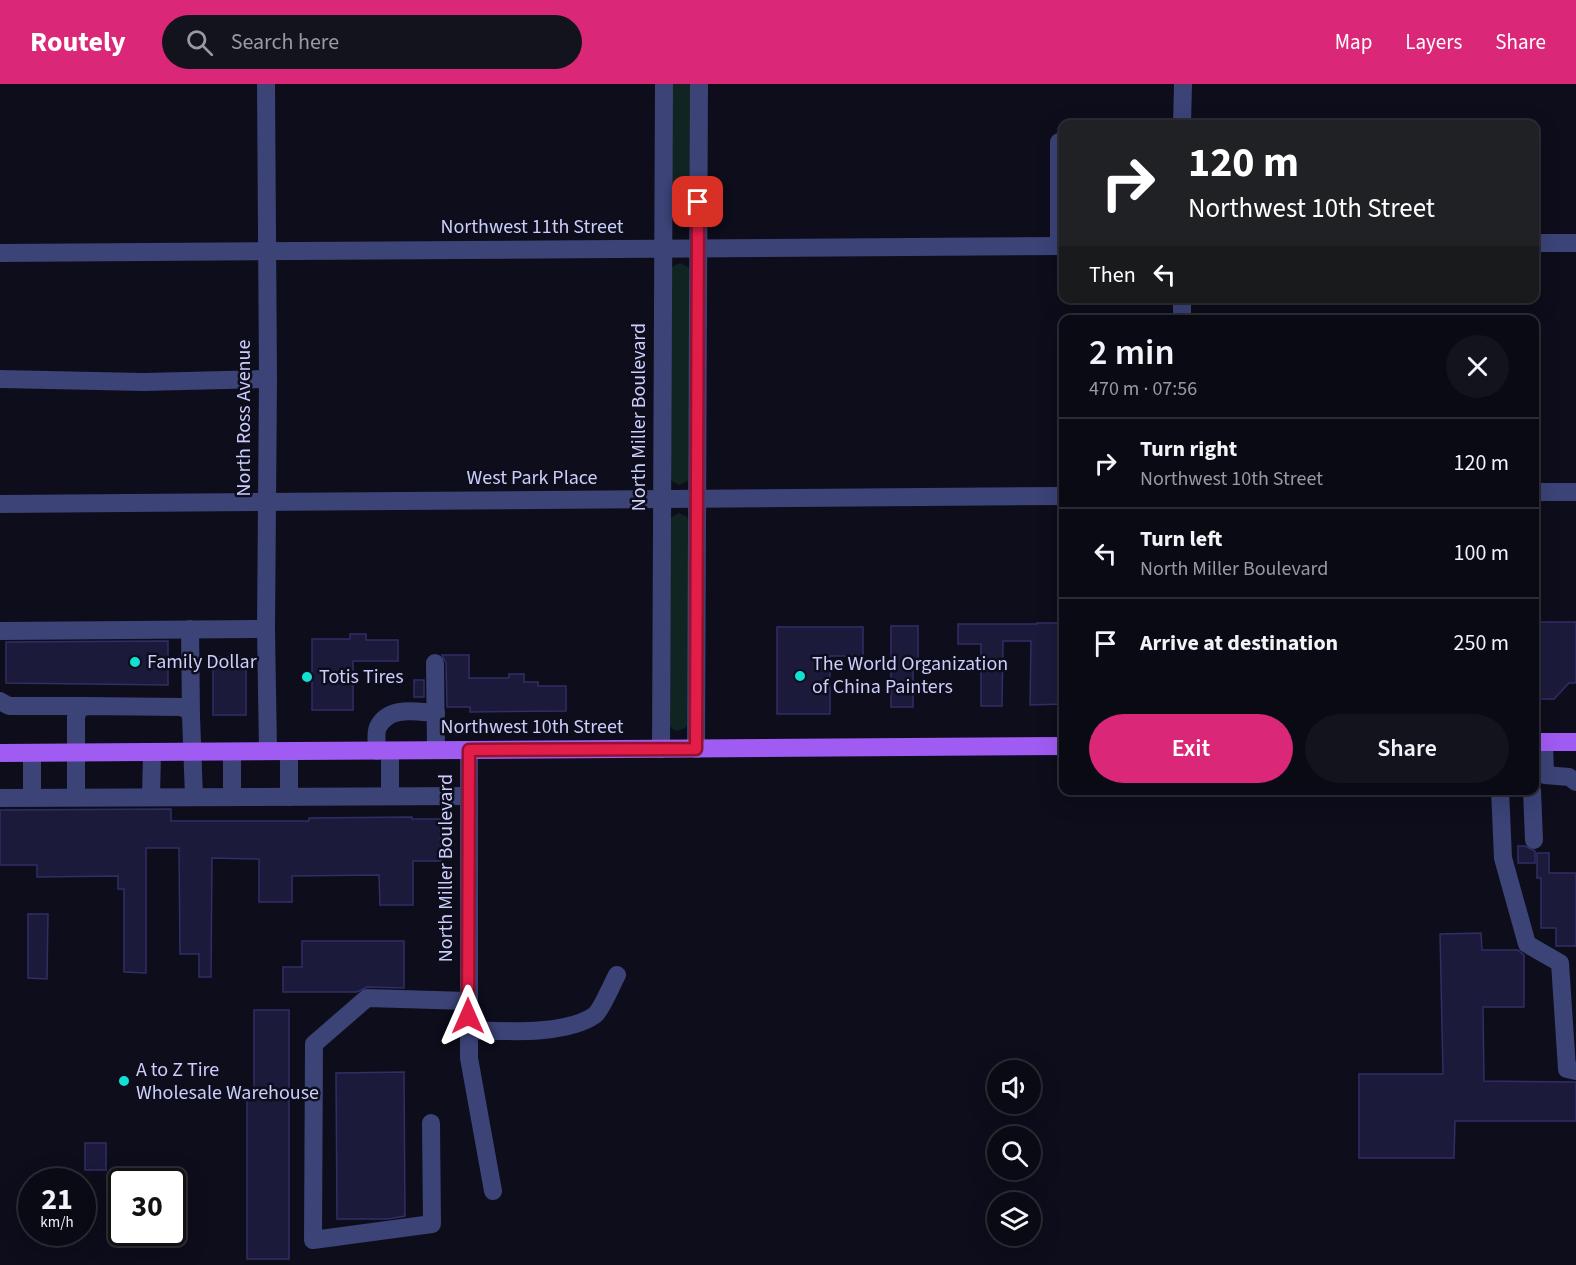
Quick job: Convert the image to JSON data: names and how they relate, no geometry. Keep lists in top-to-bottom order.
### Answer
{
  "streets": {
    "main road": ["Northwest 10th Street"],
    "street": [
      "Northwest 11th Street",
      "North Miller Boulevard",
      "North Ross Avenue",
      "West Park Place"
    ]
  },
  "crossings": [
    ["Northwest 11th Street", "North Miller Boulevard"],
    ["Northwest 11th Street", "North Ross Avenue"],
    ["North Miller Boulevard", "West Park Place"],
    ["North Miller Boulevard", "Northwest 10th Street"],
    ["North Ross Avenue", "West Park Place"],
    ["North Ross Avenue", "Northwest 10th Street"]
  ],
  "places": [
    "Family Dollar",
    "The World Organization of China Painters",
    "Totis Tires",
    "A to Z Tire Wholesale Warehouse"
  ],
  "page": {
    "header": "Routely",
    "search": "Search here",
    "nav": ["Map", "Layers", "Share"],
    "turn": ["120 m", "Northwest 10th Street"],
    "then": "Then",
    "heading": ["2 min", "470 m · 07:56"],
    "list": [
      {
        "name": "Turn right",
        "note": "Northwest 10th Street",
        "value": "120 m"
      },
      {
        "name": "Turn left",
        "note": "North Miller Boulevard",
        "value": "100 m"
      },
      {
        "name": "Arrive at destination",
        "value": "250 m"
      }
    ],
    "buttons": ["Exit", "Share"],
    "speed": "21 km/h",
    "limit": "30"
  }
}
